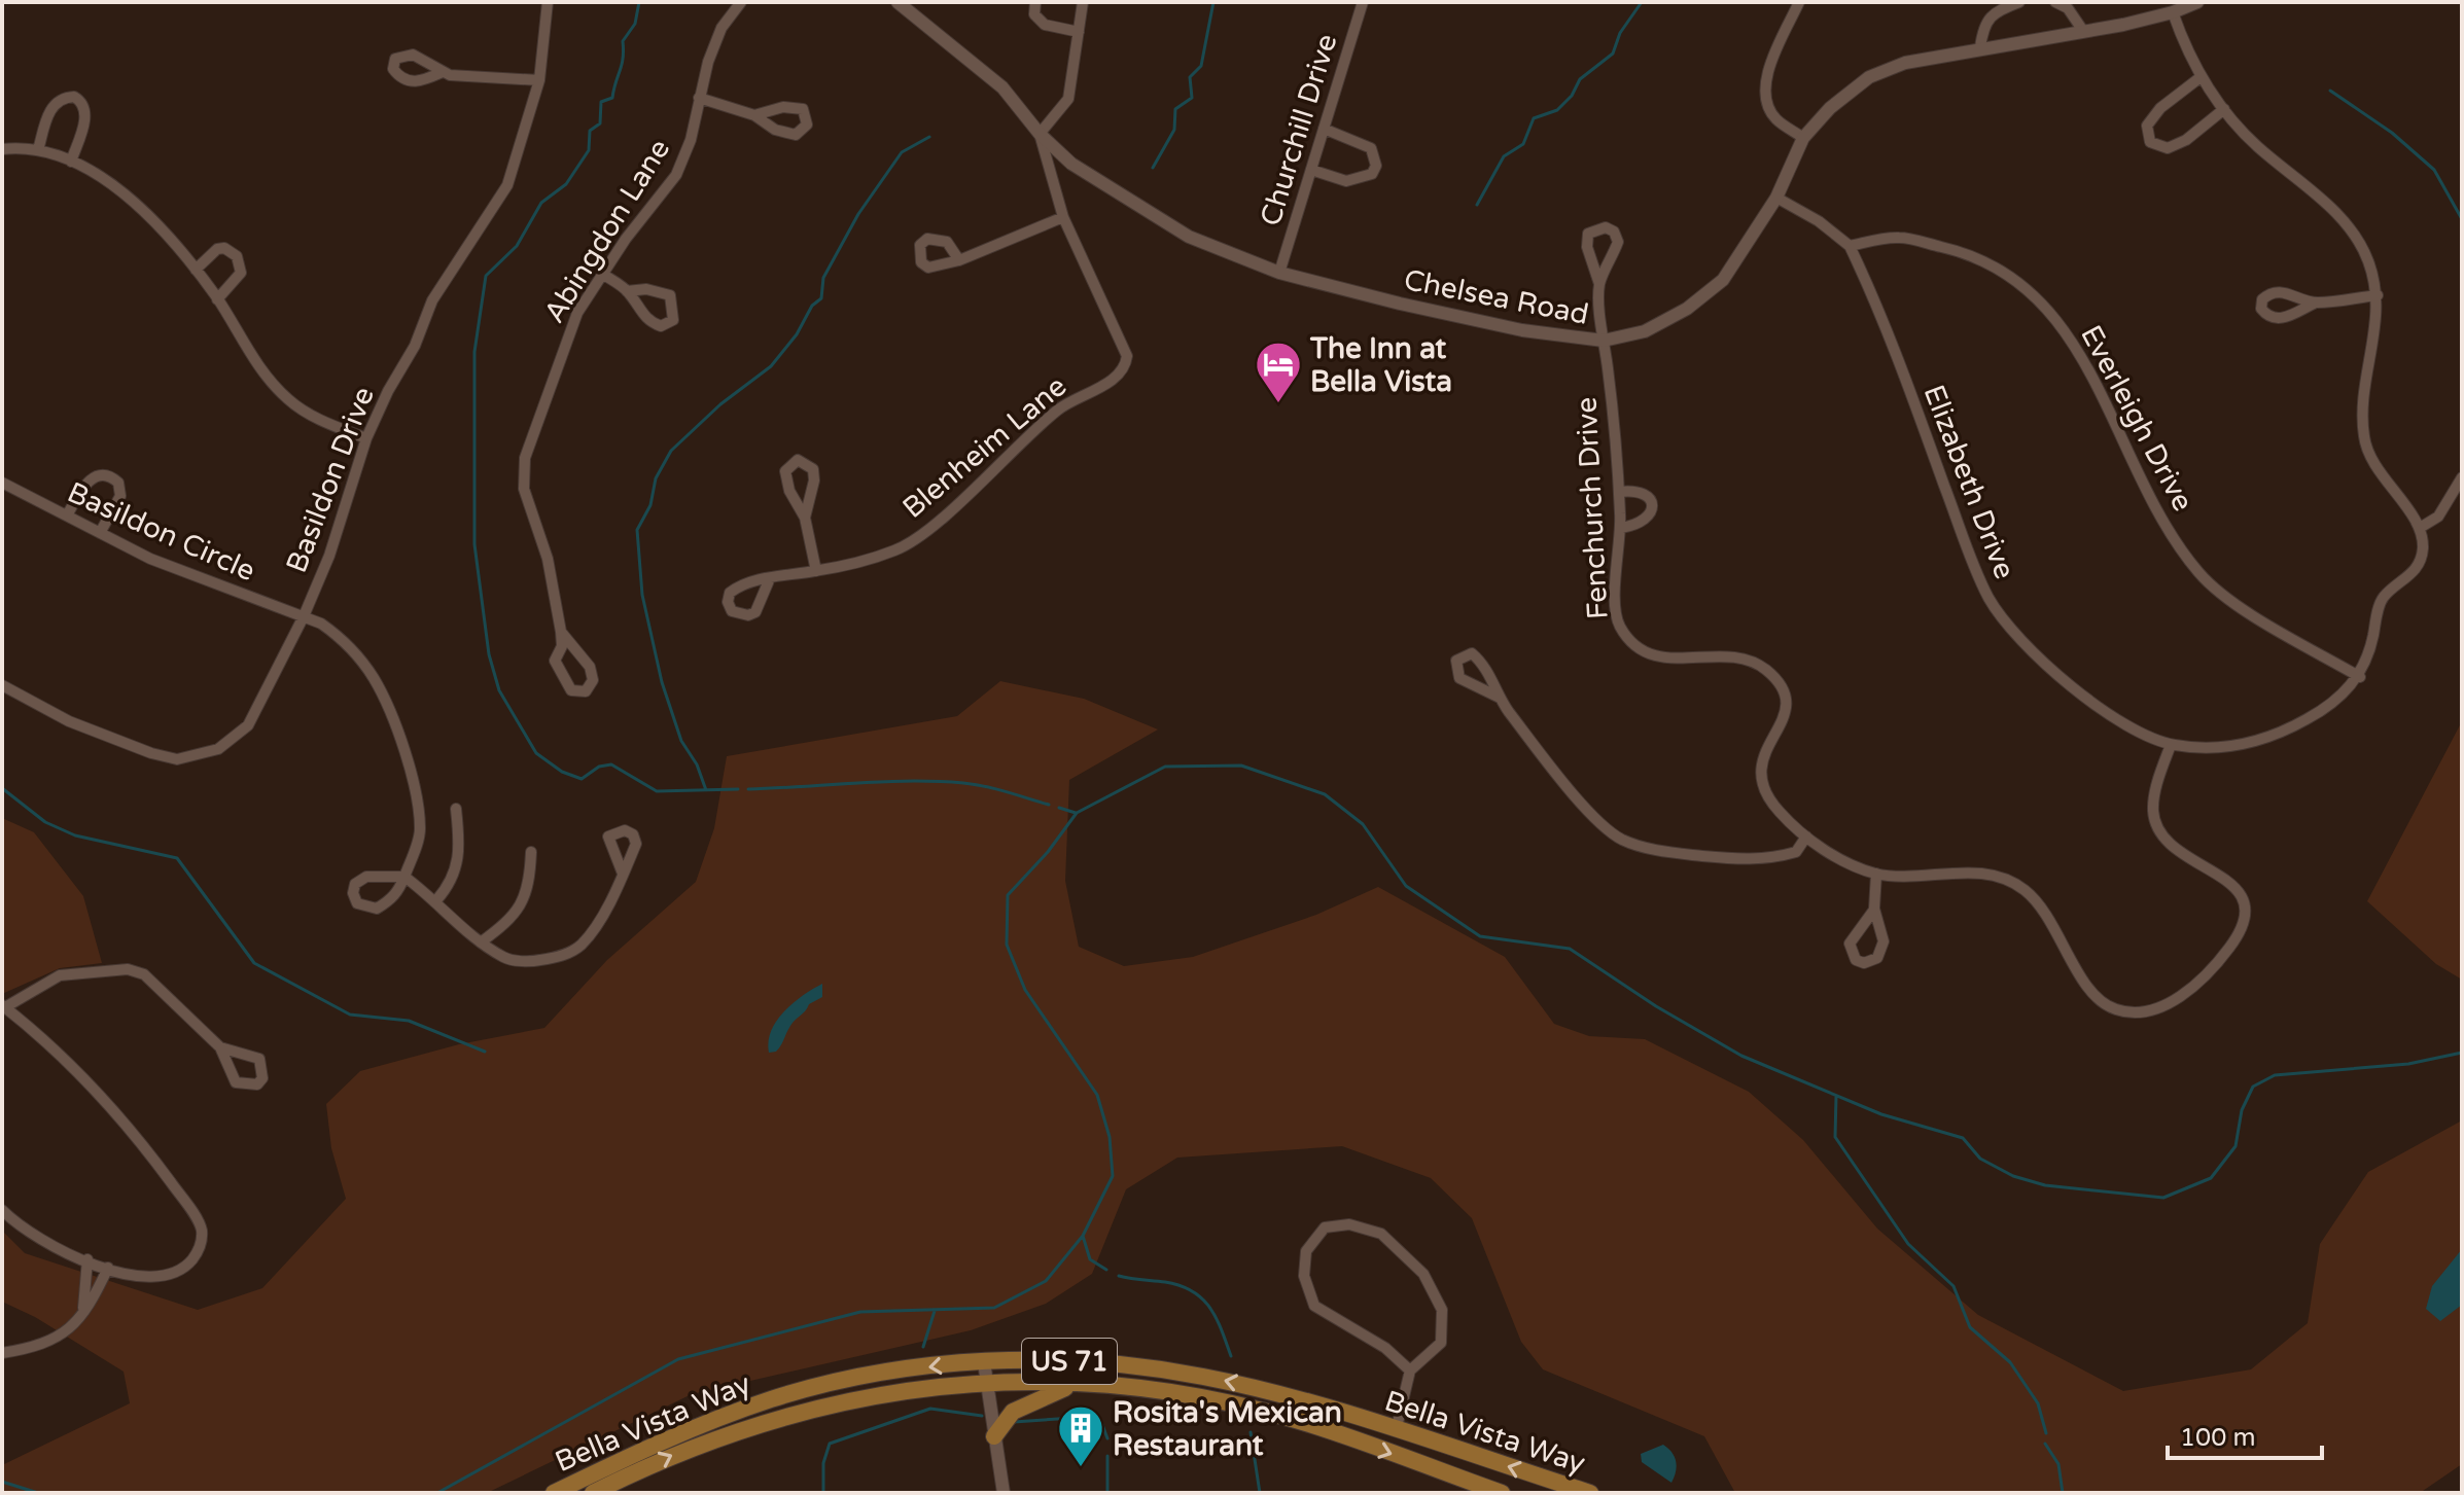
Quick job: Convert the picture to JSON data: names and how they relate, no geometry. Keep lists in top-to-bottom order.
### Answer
{
  "streets": {
    "main road": ["US 71", "Bella Vista Way"],
    "street": [
      "Churchill Drive",
      "Abingdon Lane",
      "Chelsea Road",
      "Everleigh Drive",
      "Blenheim Lane",
      "Basildon Drive",
      "Elizabeth Drive",
      "Fenchurch Drive",
      "Basildon Circle"
    ]
  },
  "crossings": [
    ["Churchill Drive", "Chelsea Road"],
    ["Chelsea Road", "Blenheim Lane"],
    ["Chelsea Road", "Fenchurch Drive"],
    ["Everleigh Drive", "Elizabeth Drive"],
    ["Basildon Drive", "Basildon Circle"],
    ["Elizabeth Drive", "Fenchurch Drive"]
  ],
  "places": {
    "hotel": ["The Inn at Bella Vista"],
    "building": ["Rosita's Mexican Restaurant"]
  },
  "scale_bar": "100 m"
}
